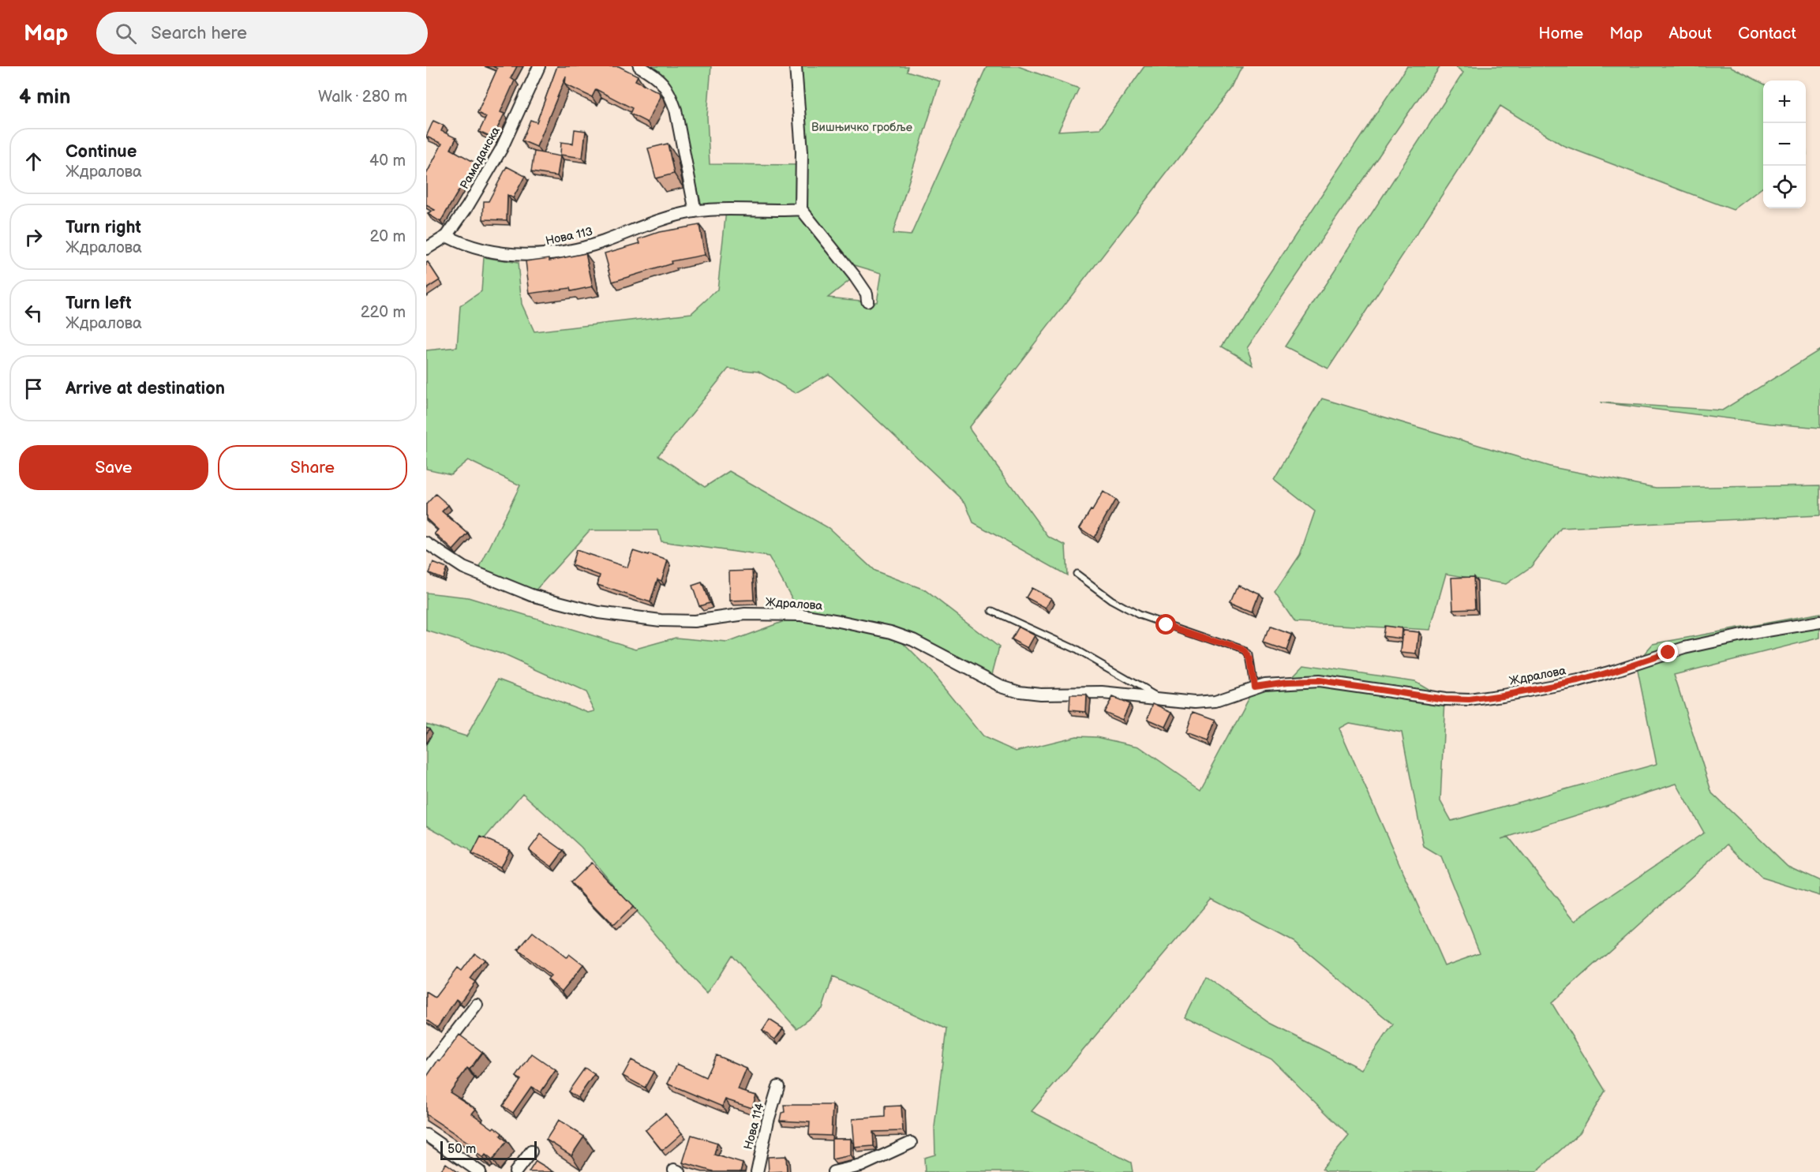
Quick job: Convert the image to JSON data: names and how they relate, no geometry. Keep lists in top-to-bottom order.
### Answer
{
  "streets": {
    "street": [
      "Рамаданска",
      "Нова 113",
      "Ждралова",
      "Нова 114"
    ]
  },
  "crossings": [
    ["Рамаданска", "Нова 113"]
  ],
  "parks": ["Вишњичко гробље"],
  "scale_bar": "50 m",
  "page": {
    "header": "Map",
    "search": "Search here",
    "nav": [
      "Home",
      "Map",
      "About",
      "Contact"
    ],
    "heading": ["4 min", "Walk · 280 m"],
    "map_buttons": ["+", "−"],
    "list": [
      ["Continue", "Ждралова", "40 m"],
      ["Turn right", "Ждралова", "20 m"],
      ["Turn left", "Ждралова", "220 m"],
      "Arrive at destination"
    ],
    "buttons": ["Save", "Share"],
    "scale": "50 m"
  }
}
